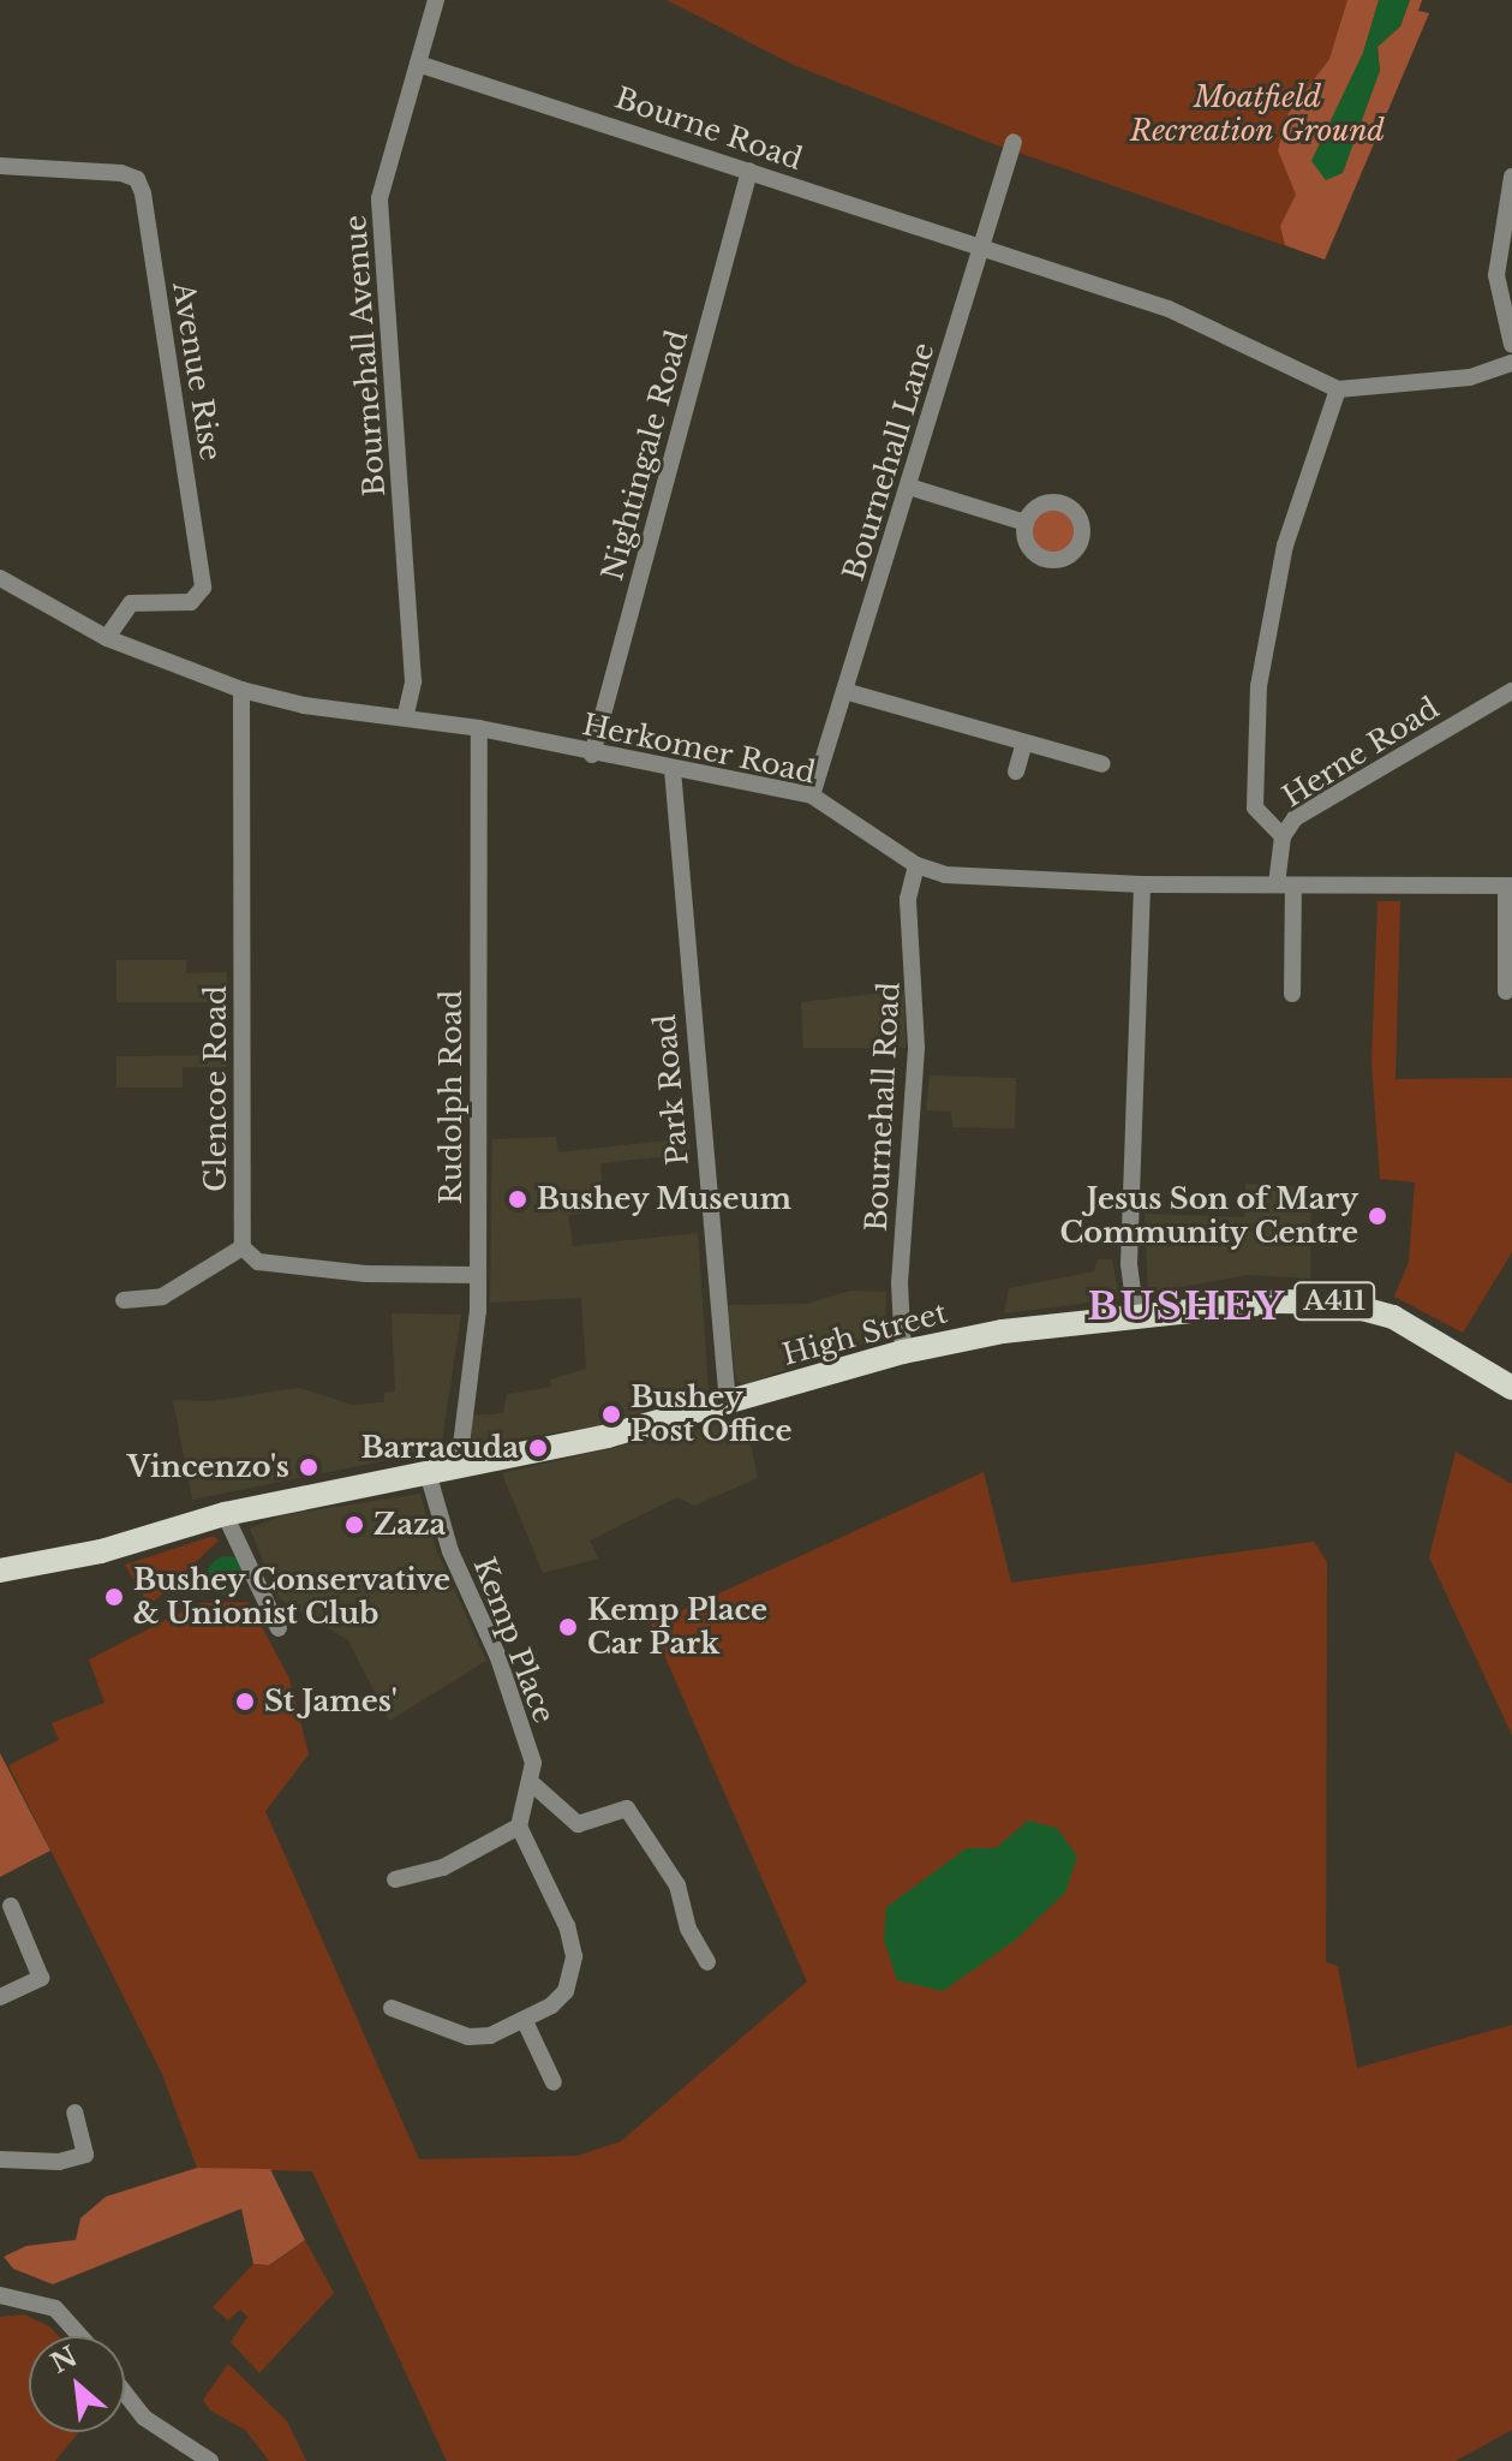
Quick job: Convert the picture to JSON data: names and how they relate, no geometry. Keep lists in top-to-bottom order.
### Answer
{
  "streets": {
    "main road": ["A411", "High Street"],
    "street": [
      "Bourne Road",
      "Bournehall Avenue",
      "Avenue Rise",
      "Nightingale Road",
      "Bournehall Lane",
      "Herkomer Road",
      "Herne Road",
      "Glencoe Road",
      "Park Road",
      "Rudolph Road",
      "Bournehall Road",
      "Kemp Place"
    ]
  },
  "crossings": [
    ["Bourne Road", "Bournehall Avenue"],
    ["Bourne Road", "Nightingale Road"],
    ["Bourne Road", "Bournehall Lane"],
    ["Bournehall Avenue", "Herkomer Road"],
    ["Avenue Rise", "Herkomer Road"],
    ["Nightingale Road", "Herkomer Road"],
    ["Bournehall Lane", "Herkomer Road"],
    ["Herkomer Road", "Herne Road"],
    ["Herkomer Road", "Glencoe Road"],
    ["Herkomer Road", "Park Road"],
    ["Herkomer Road", "Rudolph Road"],
    ["Herkomer Road", "Bournehall Road"],
    ["Park Road", "High Street"],
    ["Rudolph Road", "High Street"],
    ["Bournehall Road", "High Street"],
    ["High Street", "Kemp Place"]
  ],
  "districts": ["BUSHEY"],
  "parks": ["Moatfield Recreation Ground"],
  "places": [
    "Bushey Museum",
    "Jesus Son of Mary Community Centre",
    "Bushey Post Office",
    "Barracuda",
    "Vincenzo's",
    "Zaza",
    "Bushey Conservative & Unionist Club",
    "Kemp Place Car Park",
    "St James'"
  ],
  "north": "top left"
}
